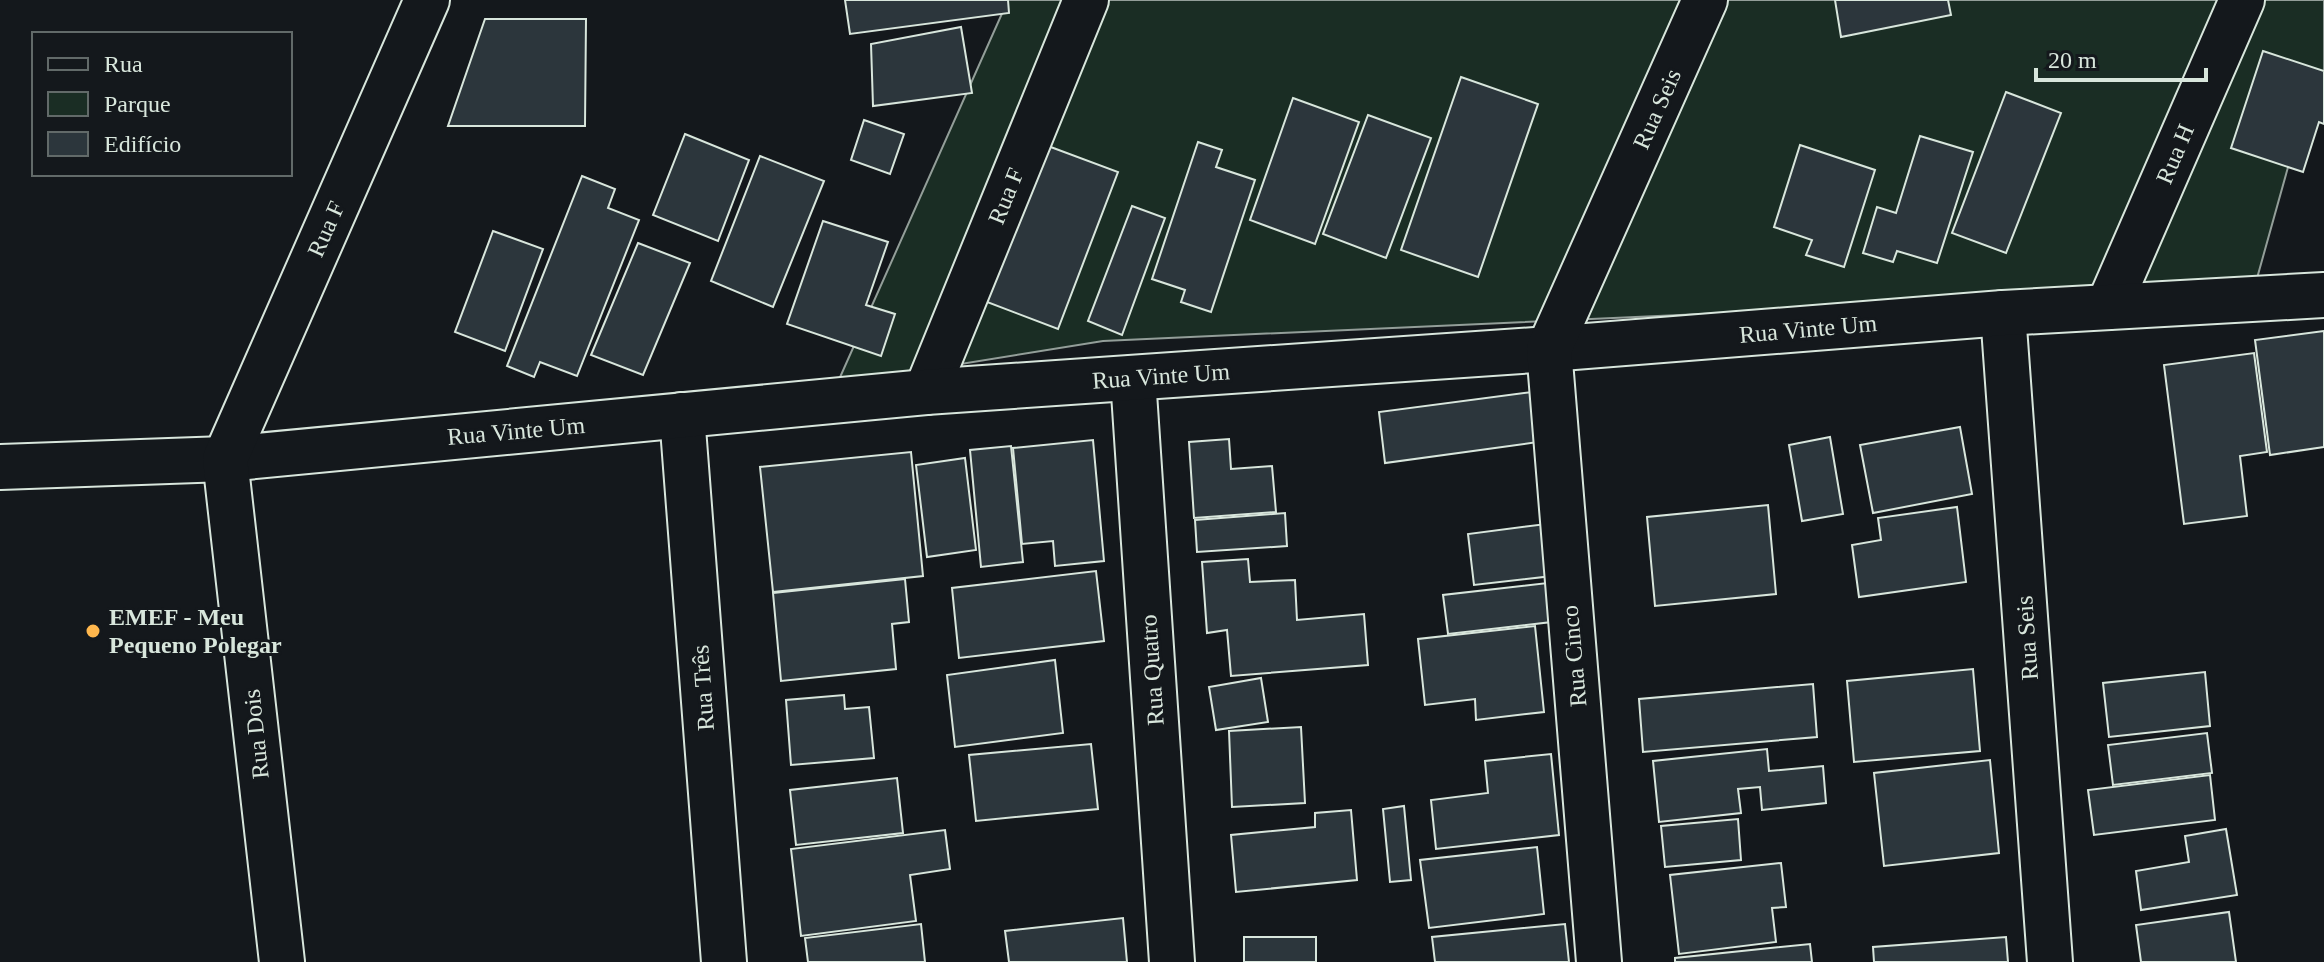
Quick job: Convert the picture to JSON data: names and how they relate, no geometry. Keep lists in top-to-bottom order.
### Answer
{
  "streets": {
    "street": [
      "Rua Seis",
      "Rua H",
      "Rua F",
      "Rua Vinte Um",
      "Rua Cinco",
      "Rua Quatro",
      "Rua Três",
      "Rua Dois"
    ]
  },
  "crossings": [
    ["Rua Seis", "Rua Vinte Um"],
    ["Rua Seis", "Rua Cinco"],
    ["Rua H", "Rua Vinte Um"],
    ["Rua F", "Rua Vinte Um"],
    ["Rua F", "Rua Dois"],
    ["Rua Vinte Um", "Rua Cinco"],
    ["Rua Vinte Um", "Rua Quatro"],
    ["Rua Vinte Um", "Rua Três"],
    ["Rua Vinte Um", "Rua Dois"]
  ],
  "places": ["EMEF - Meu Pequeno Polegar"],
  "legend": ["Rua", "Parque", "Edifício"],
  "scale_bar": "20 m"
}
